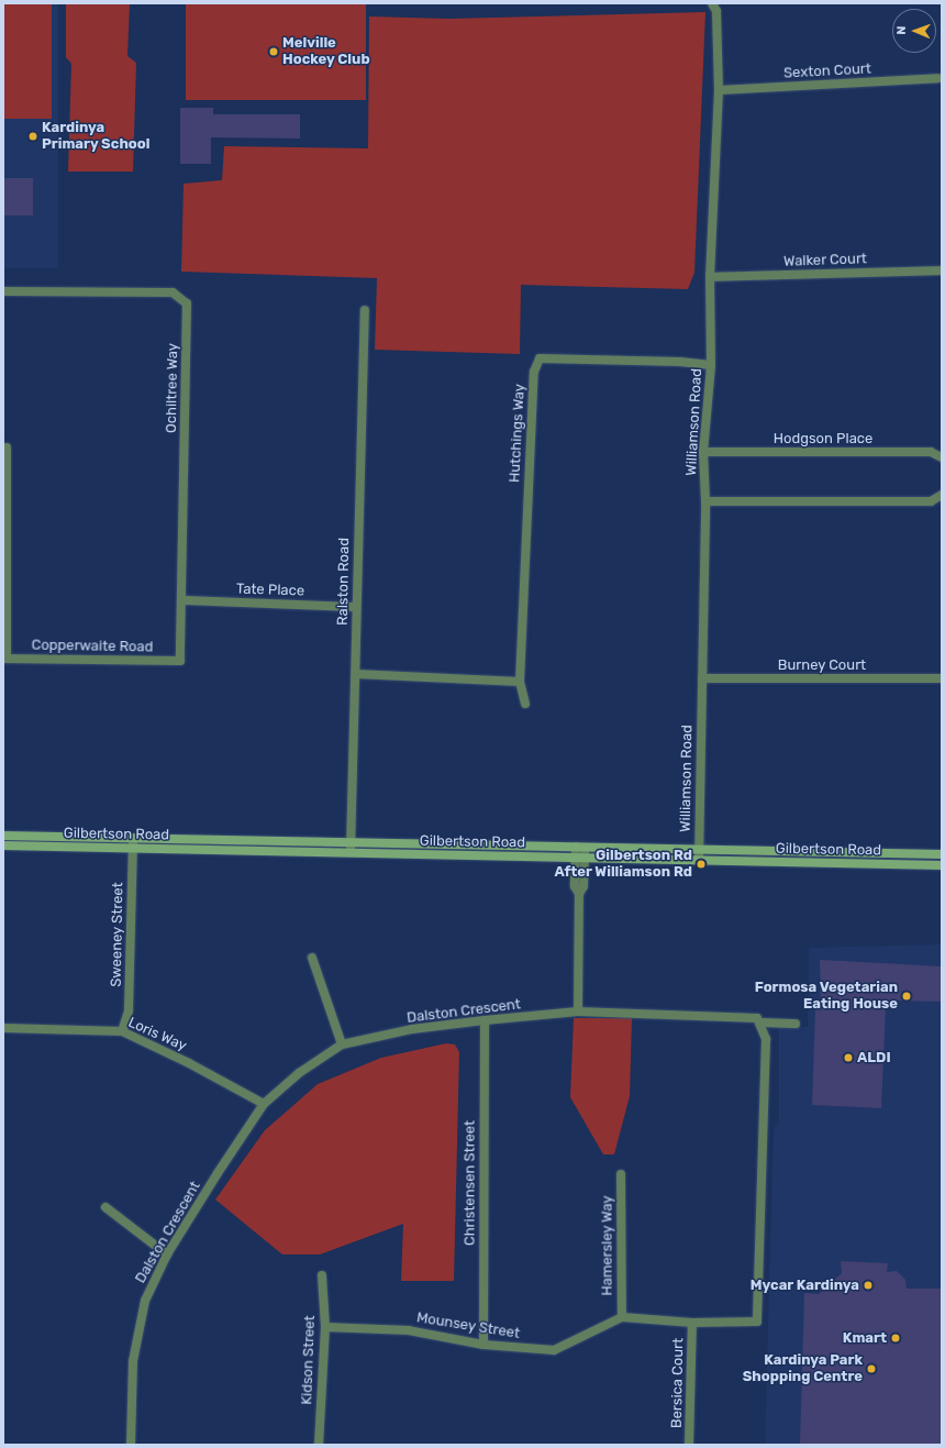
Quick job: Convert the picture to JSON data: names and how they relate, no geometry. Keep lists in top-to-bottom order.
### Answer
{
  "streets": {
    "street": [
      "Sexton Court",
      "Walker Court",
      "Ochiltree Way",
      "Williamson Road",
      "Hutchings Way",
      "Hodgson Place",
      "Ralston Road",
      "Tate Place",
      "Copperwaite Road",
      "Burney Court",
      "Gilbertson Road",
      "Sweeney Street",
      "Dalston Crescent",
      "Loris Way",
      "Christensen Street",
      "Hamersley Way",
      "Mounsey Street",
      "Kidson Street",
      "Bersica Court"
    ]
  },
  "crossings": [
    ["Sexton Court", "Williamson Road"],
    ["Walker Court", "Williamson Road"],
    ["Ochiltree Way", "Tate Place"],
    ["Ochiltree Way", "Copperwaite Road"],
    ["Williamson Road", "Hutchings Way"],
    ["Williamson Road", "Hodgson Place"],
    ["Williamson Road", "Burney Court"],
    ["Williamson Road", "Gilbertson Road"],
    ["Ralston Road", "Tate Place"],
    ["Ralston Road", "Gilbertson Road"],
    ["Gilbertson Road", "Sweeney Street"],
    ["Sweeney Street", "Loris Way"],
    ["Dalston Crescent", "Loris Way"],
    ["Dalston Crescent", "Christensen Street"],
    ["Christensen Street", "Mounsey Street"],
    ["Hamersley Way", "Mounsey Street"],
    ["Mounsey Street", "Kidson Street"]
  ],
  "places": [
    "Melville Hockey Club",
    "Kardinya Primary School",
    "Gilbertson Rd After Williamson Rd",
    "Formosa Vegetarian Eating House",
    "ALDI",
    "Mycar Kardinya",
    "Kmart",
    "Kardinya Park Shopping Centre"
  ],
  "north": "left"
}
